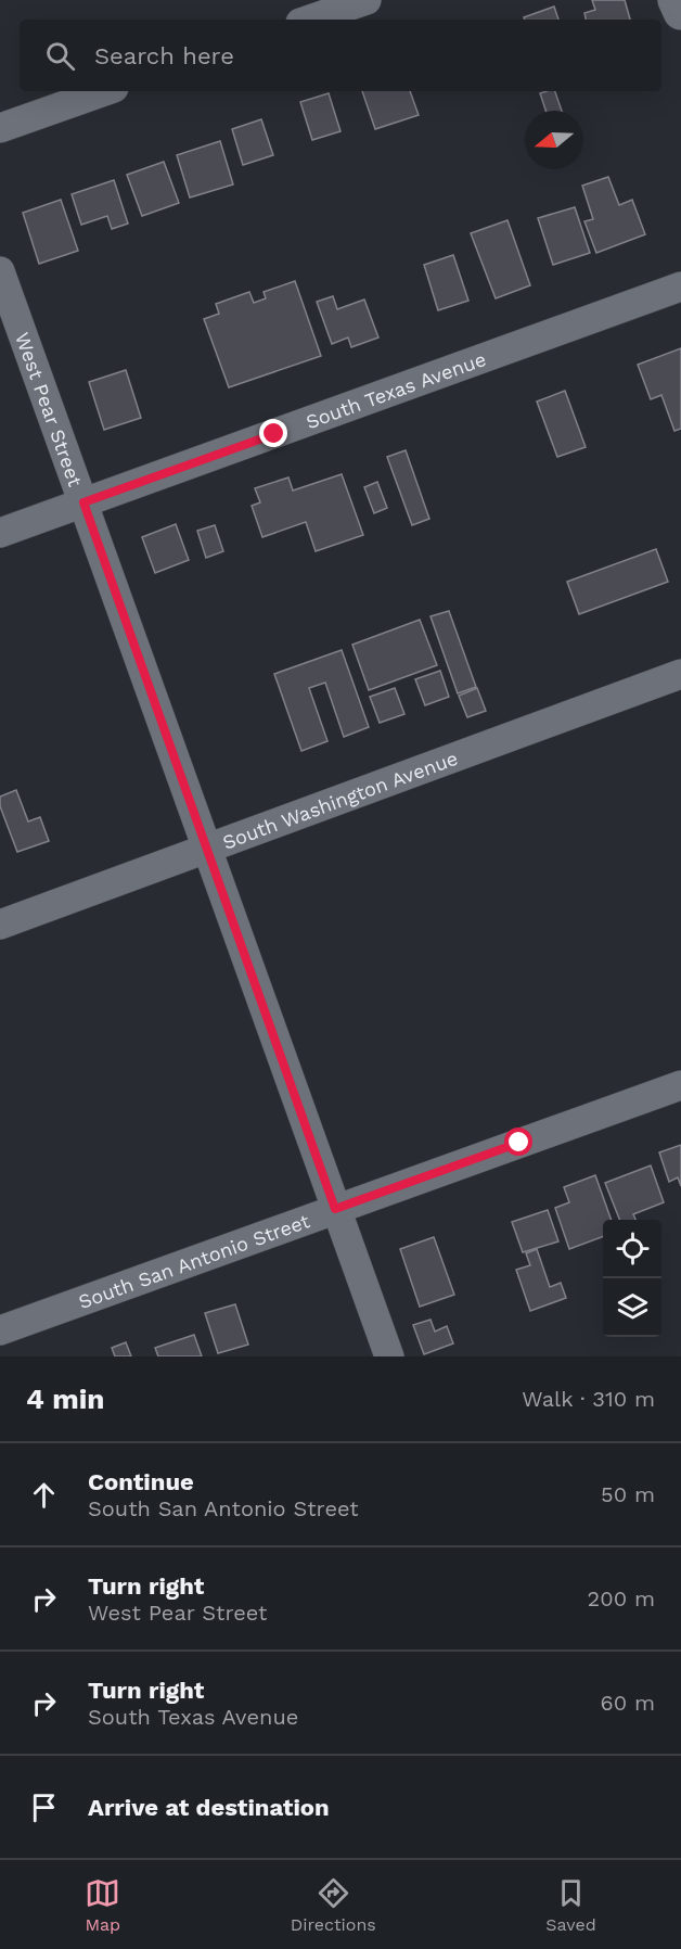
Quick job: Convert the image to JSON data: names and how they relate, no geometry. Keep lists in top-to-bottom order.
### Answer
{
  "streets": {
    "street": [
      "South Texas Avenue",
      "West Pear Street",
      "South Washington Avenue",
      "South San Antonio Street"
    ]
  },
  "crossings": [
    ["South Texas Avenue", "West Pear Street"],
    ["West Pear Street", "South Washington Avenue"],
    ["West Pear Street", "South San Antonio Street"]
  ],
  "north": "left",
  "page": {
    "search": "Search here",
    "heading": ["4 min", "Walk · 310 m"],
    "list": [
      ["Continue", "South San Antonio Street", "50 m"],
      ["Turn right", "West Pear Street", "200 m"],
      ["Turn right", "South Texas Avenue", "60 m"],
      "Arrive at destination"
    ],
    "nav": ["Map", "Directions", "Saved"]
  }
}
